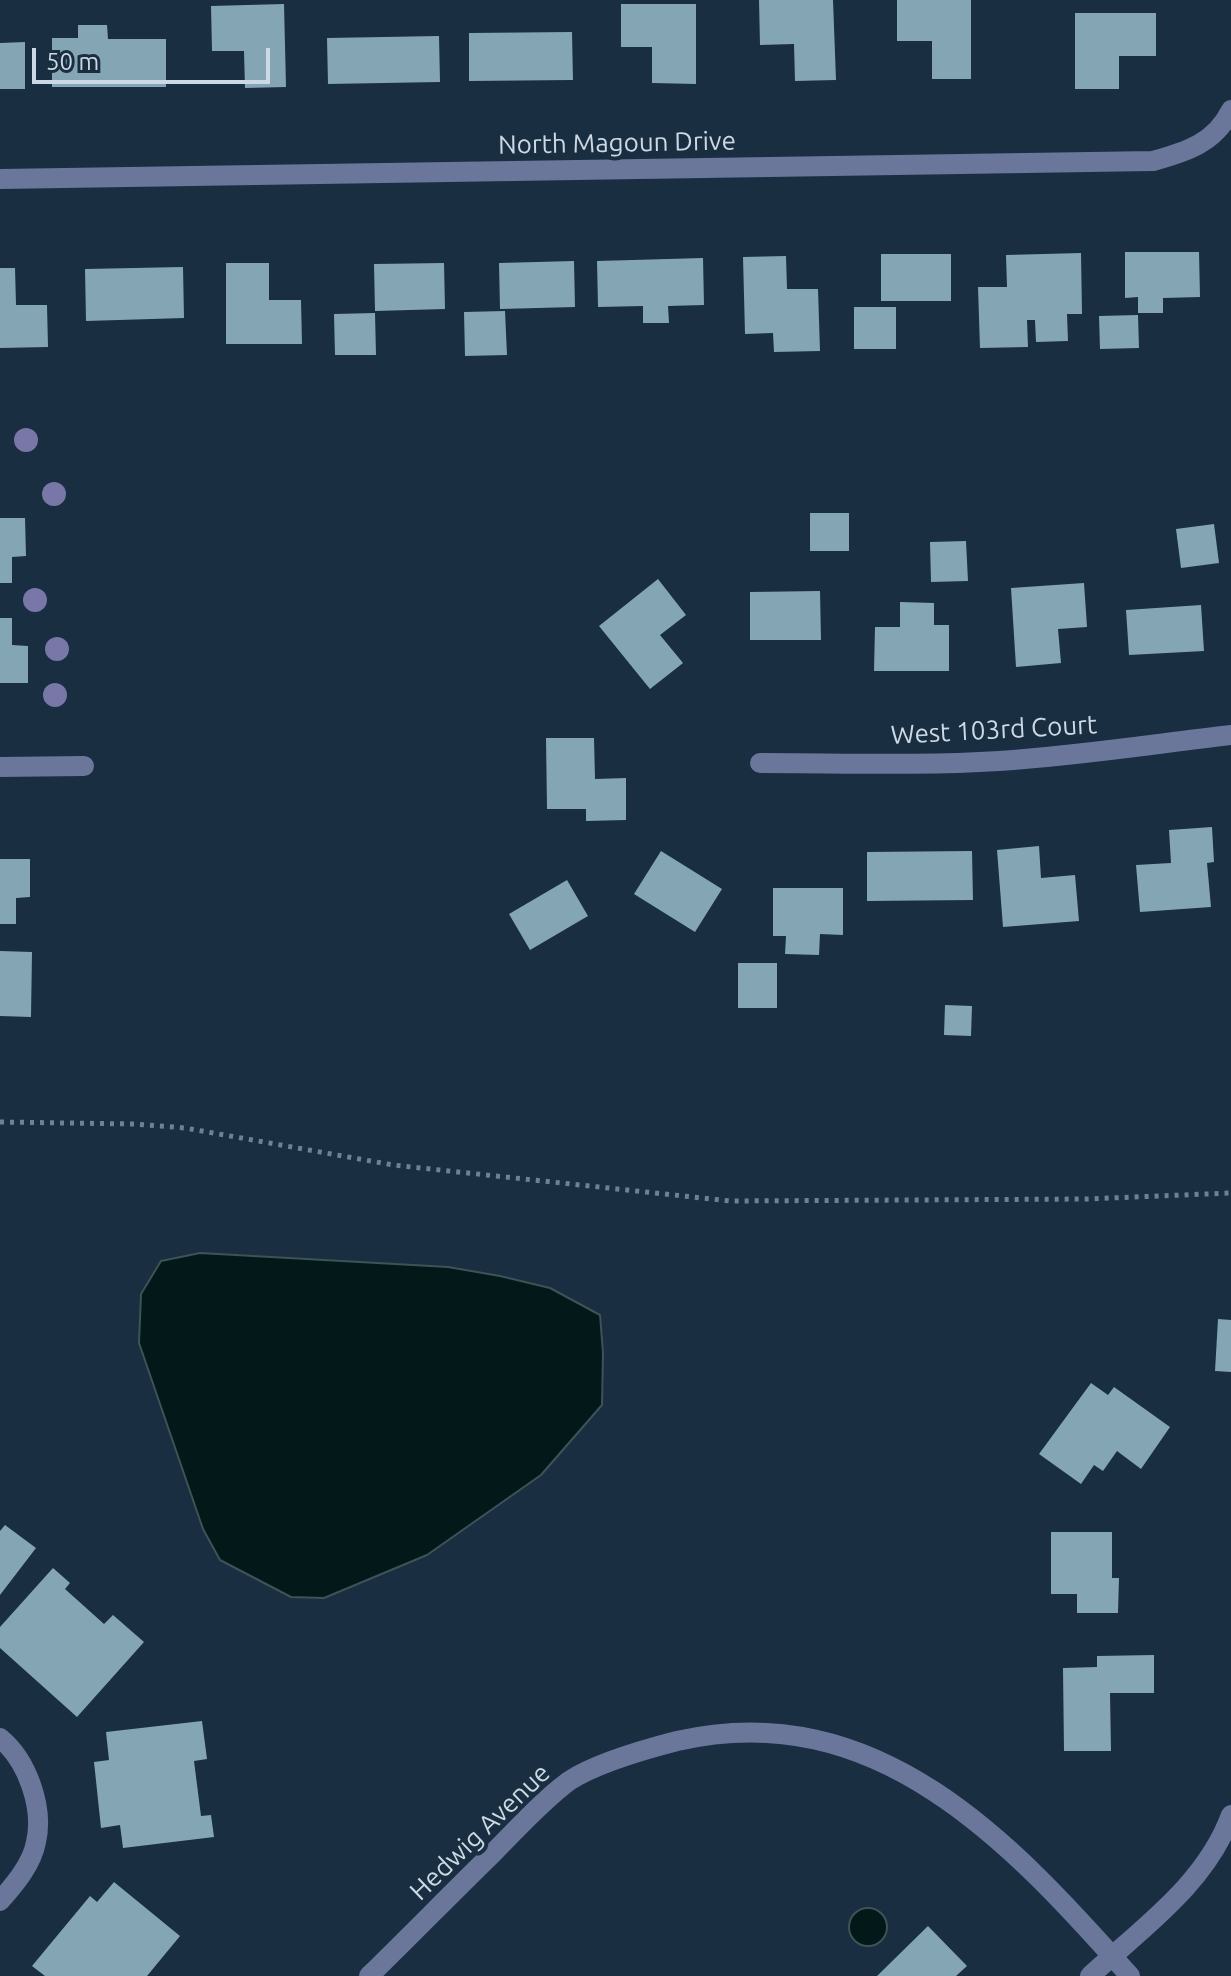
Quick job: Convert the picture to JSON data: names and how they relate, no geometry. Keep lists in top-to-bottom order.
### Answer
{
  "streets": {
    "street": ["North Magoun Drive", "West 103rd Court", "Hedwig Avenue"]
  },
  "scale_bar": "50 m"
}
